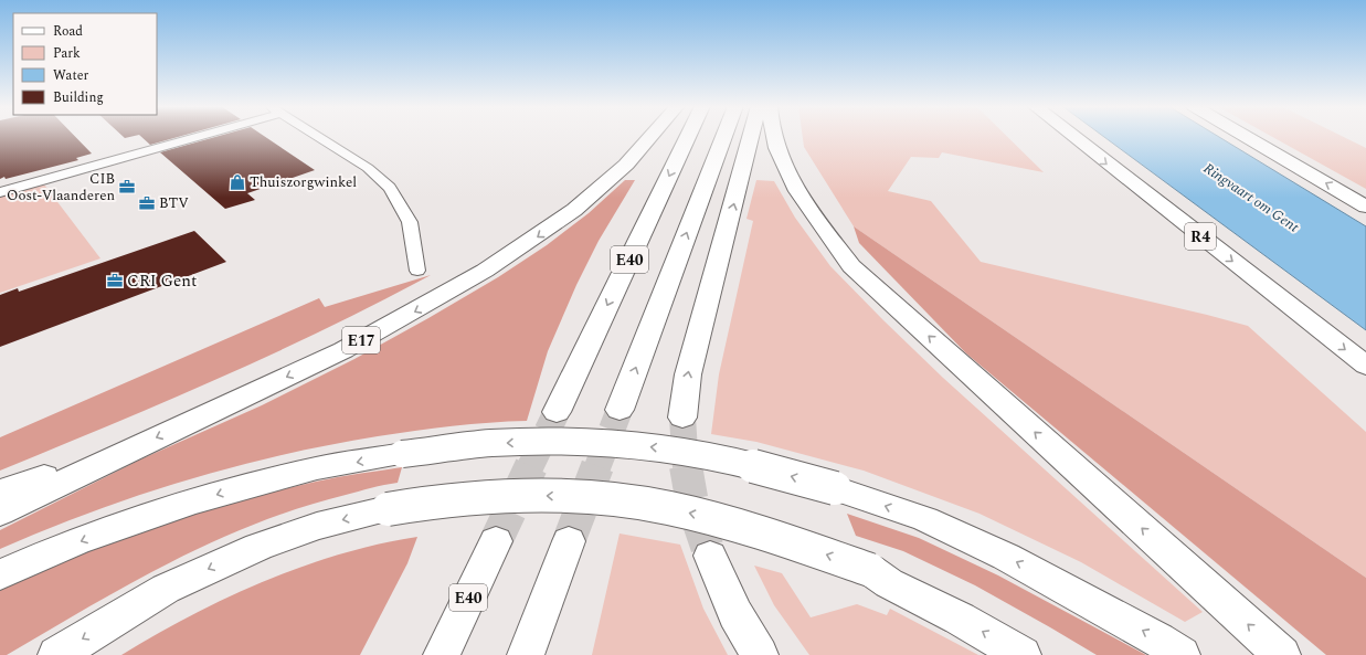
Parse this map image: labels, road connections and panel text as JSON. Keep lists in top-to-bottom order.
{
  "streets": {
    "highway": ["R4", "E40", "E17"]
  },
  "water": ["Ringvaart om Gent"],
  "places": {
    "shop": ["Thuiszorgwinkel"],
    "office": ["CIB Oost-Vlaanderen", "BTV", "CRI Gent"]
  },
  "legend": [
    "Road",
    "Park",
    "Water",
    "Building"
  ]
}
